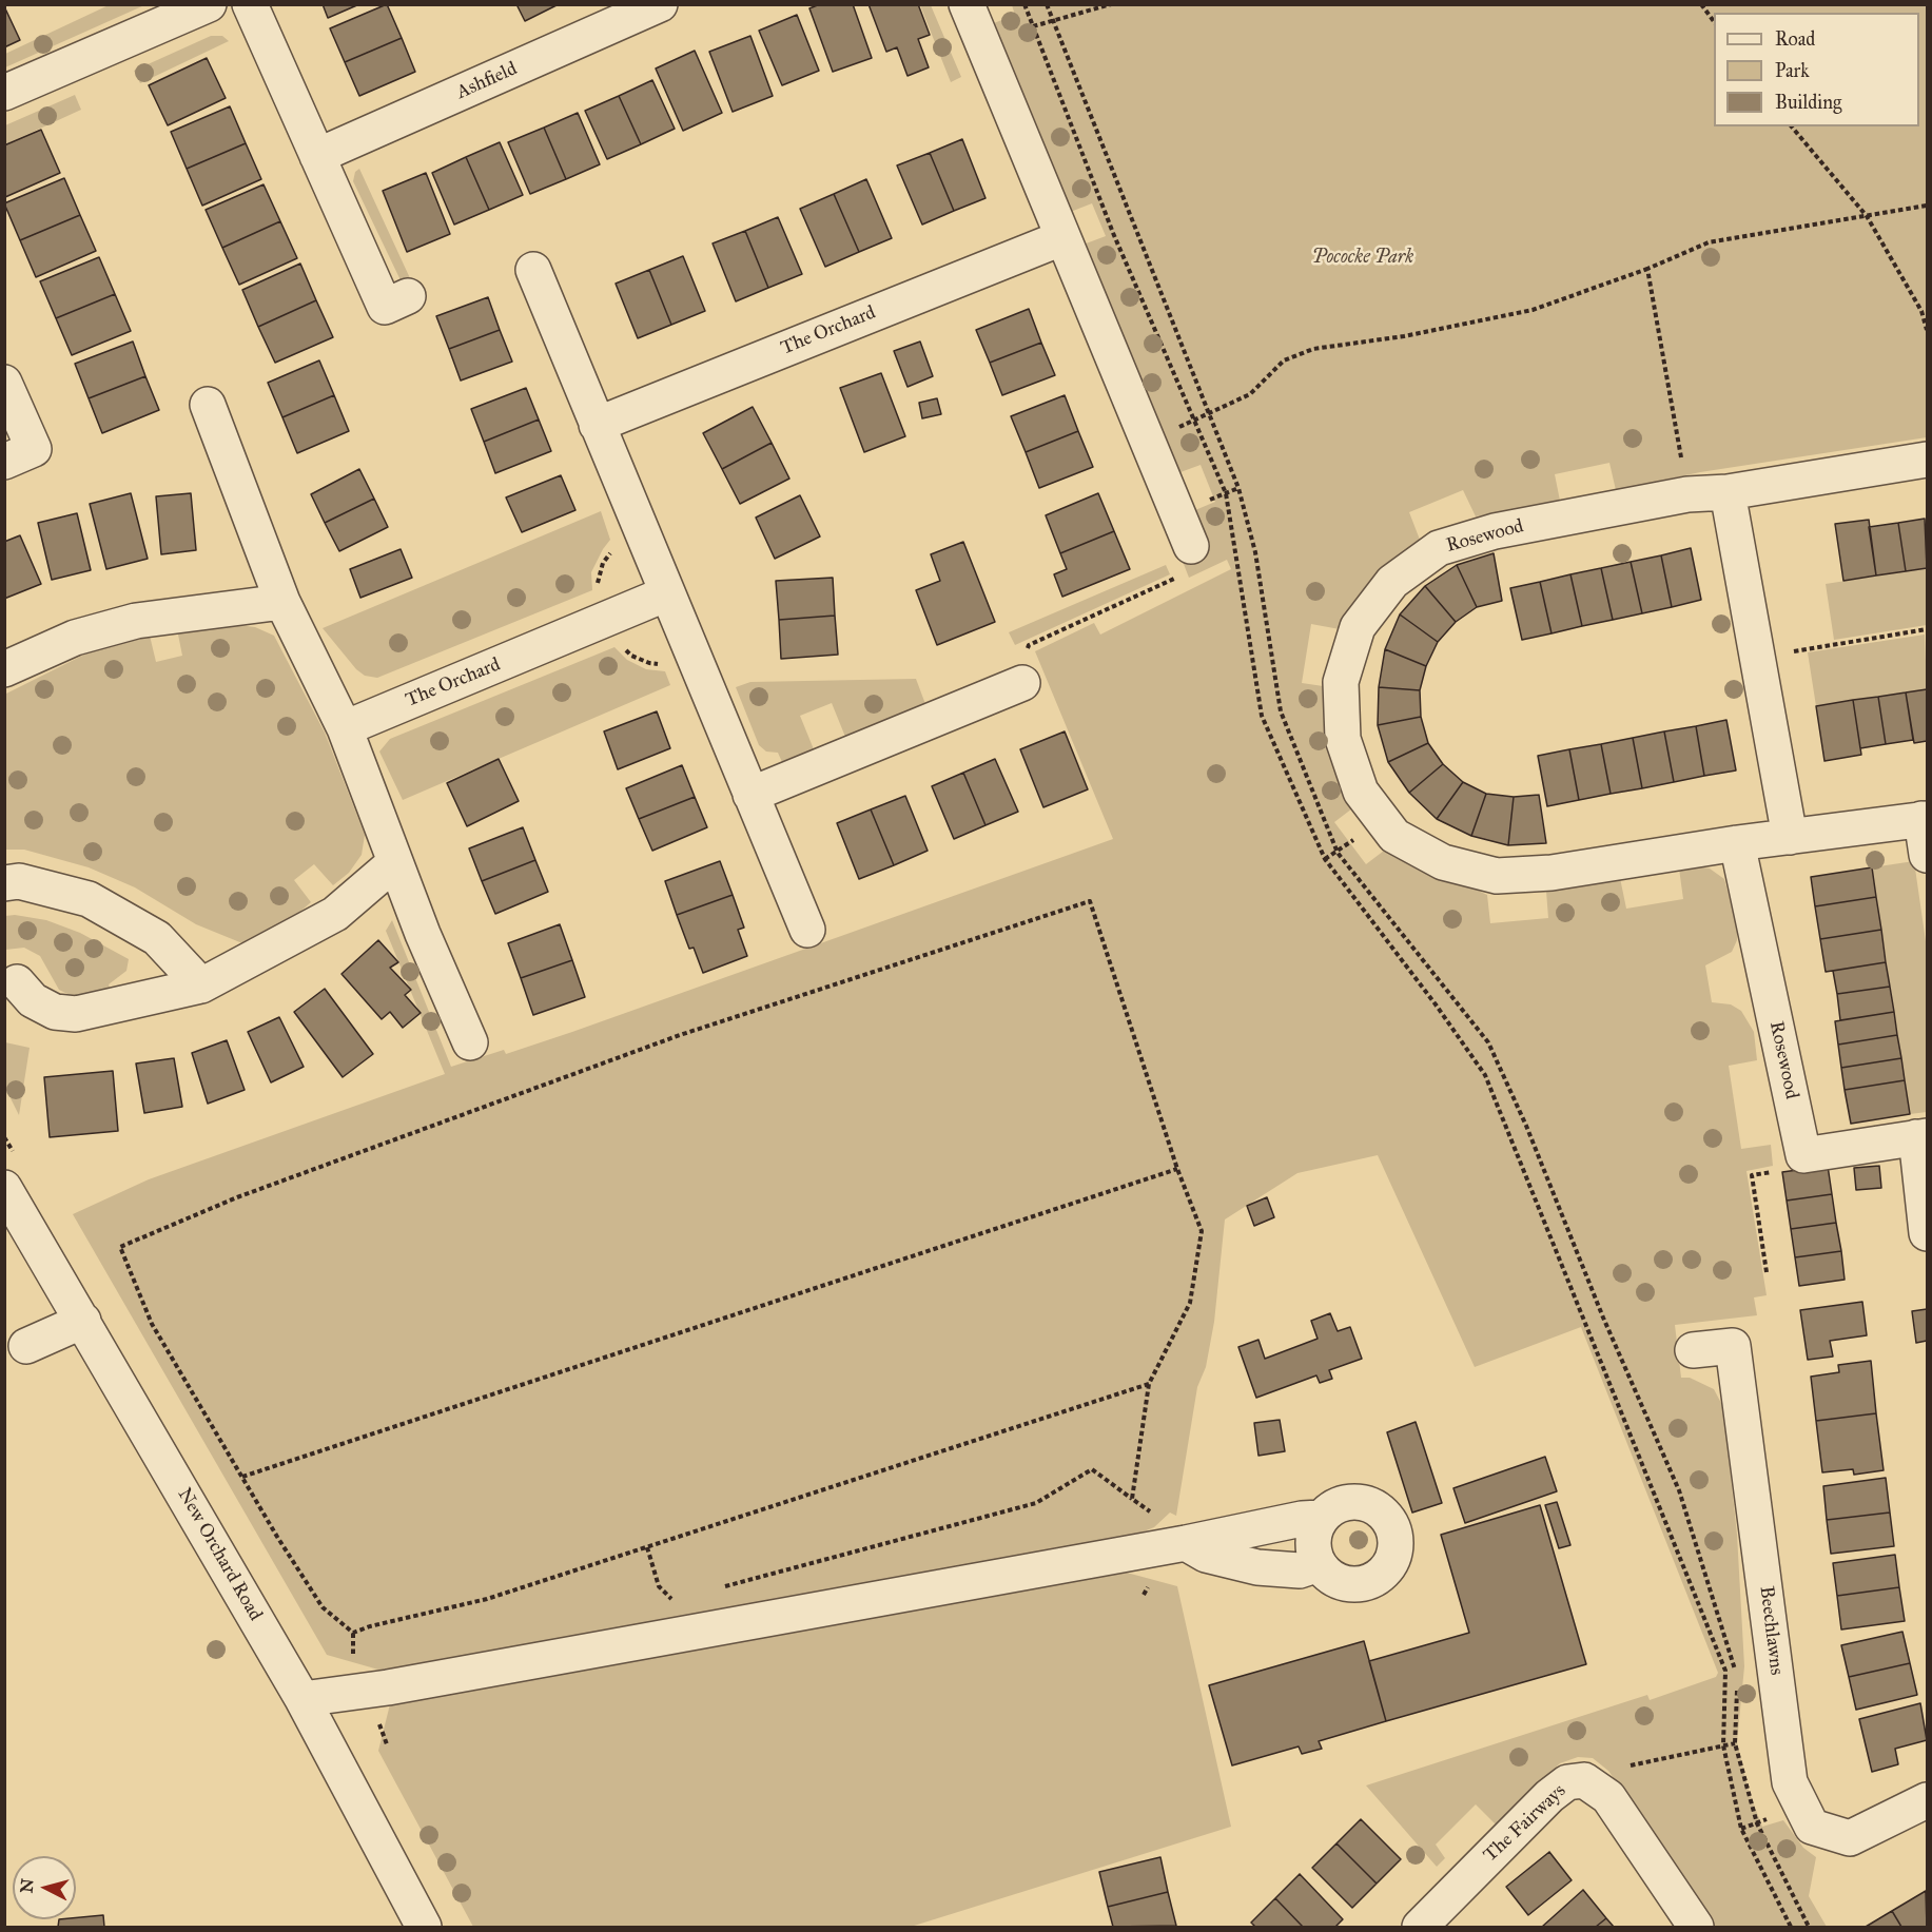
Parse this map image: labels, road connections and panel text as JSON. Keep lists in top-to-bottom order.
{
  "streets": {
    "street": [
      "Ashfield",
      "The Orchard",
      "Rosewood",
      "New Orchard Road",
      "Beechlawns",
      "The Fairways"
    ]
  },
  "parks": ["Pococke Park"],
  "legend": ["Road", "Park", "Building"],
  "north": "left"
}
